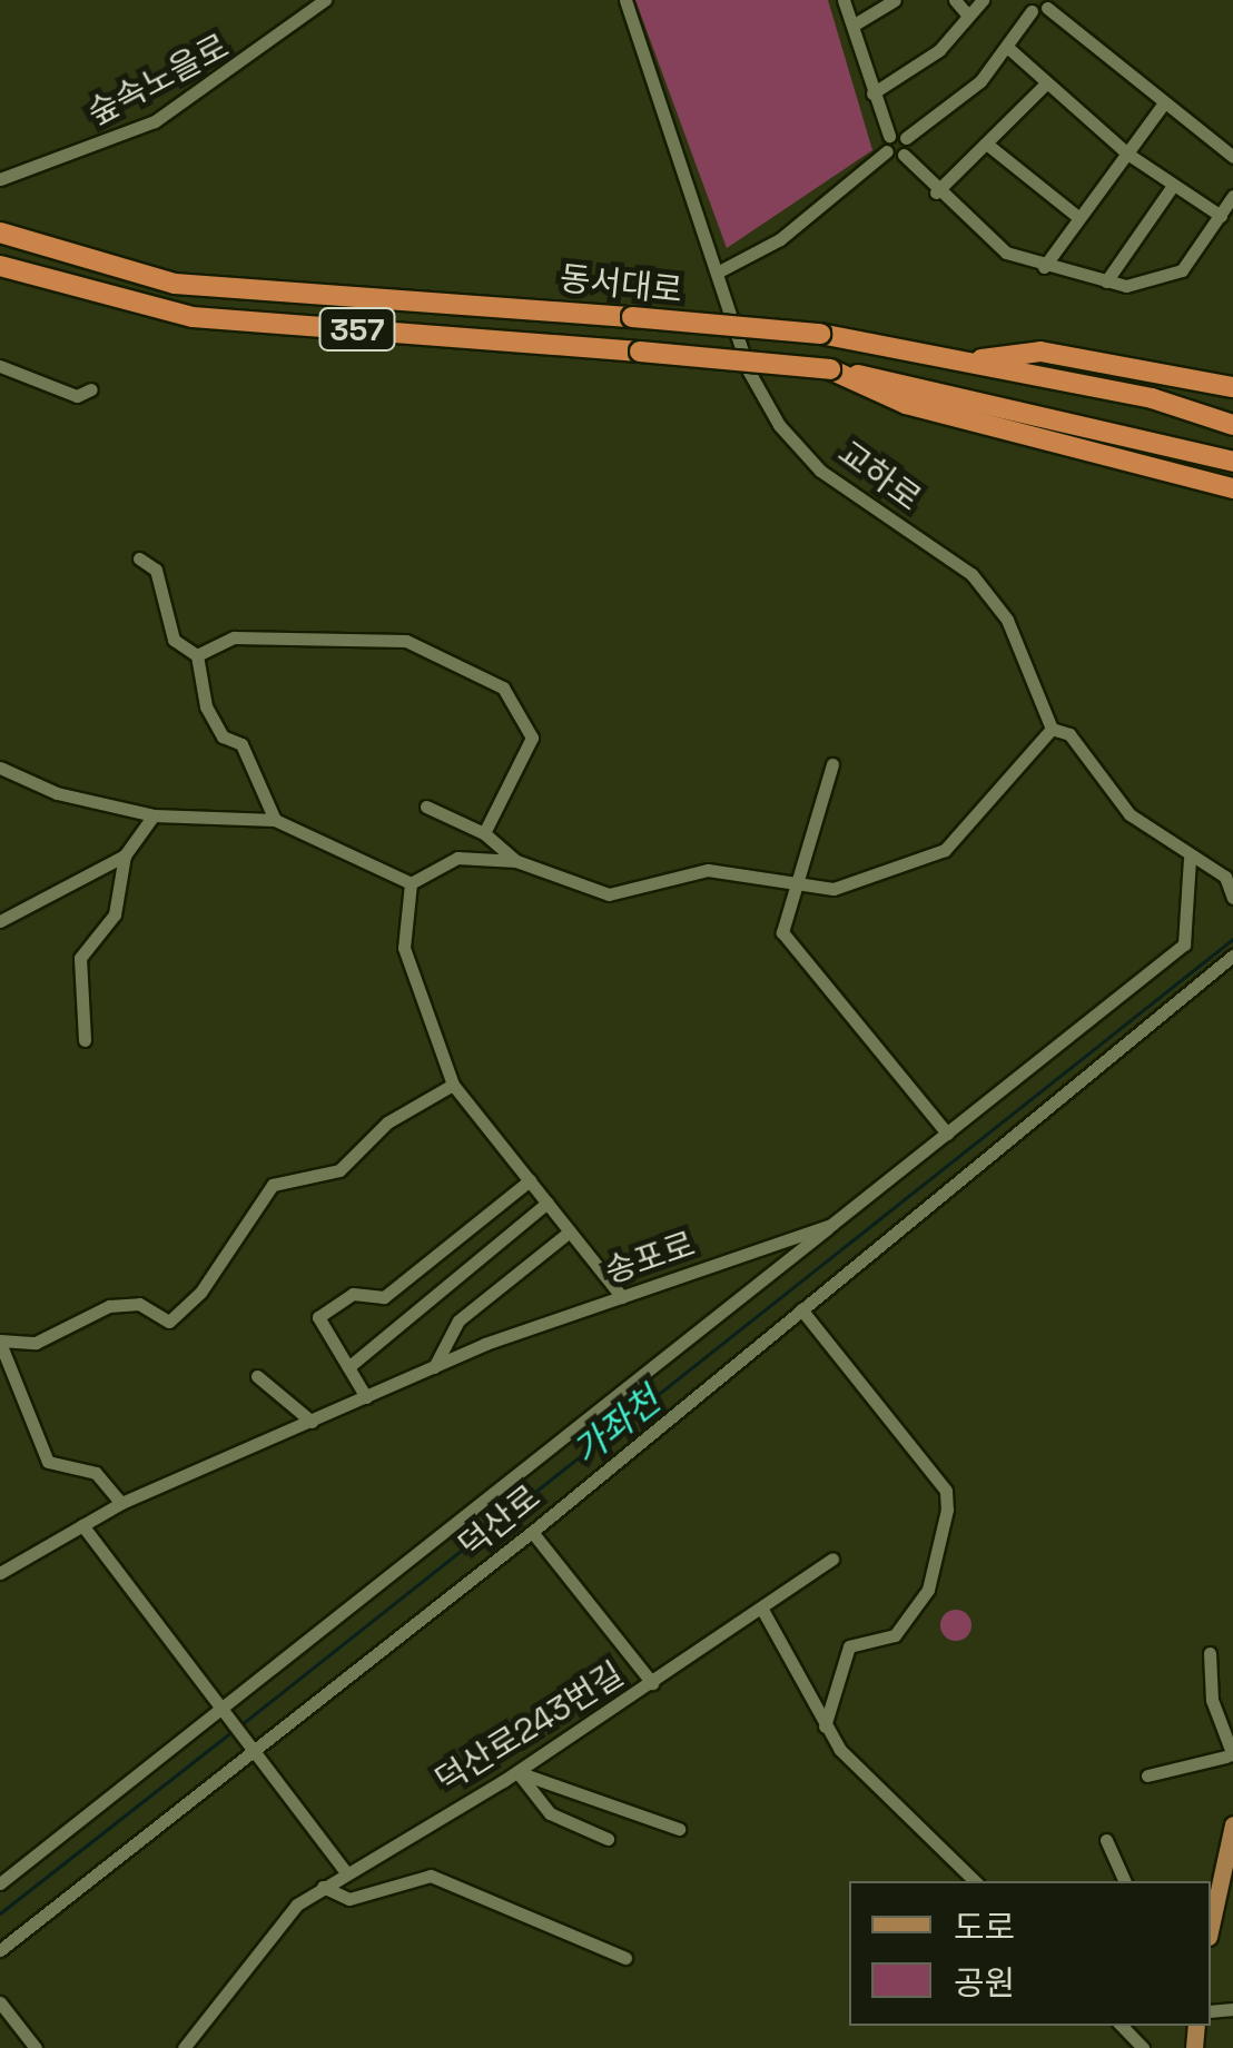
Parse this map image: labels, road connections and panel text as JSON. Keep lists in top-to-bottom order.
{
  "streets": {
    "highway": ["동서대로", "357"],
    "street": [
      "숲속노을로",
      "교하로",
      "송포로",
      "덕산로",
      "덕산로243번길"
    ]
  },
  "crossings": [
    ["교하로", "송포로"],
    ["송포로", "덕산로"]
  ],
  "water": ["가좌천"],
  "legend": ["도로", "공원"]
}
